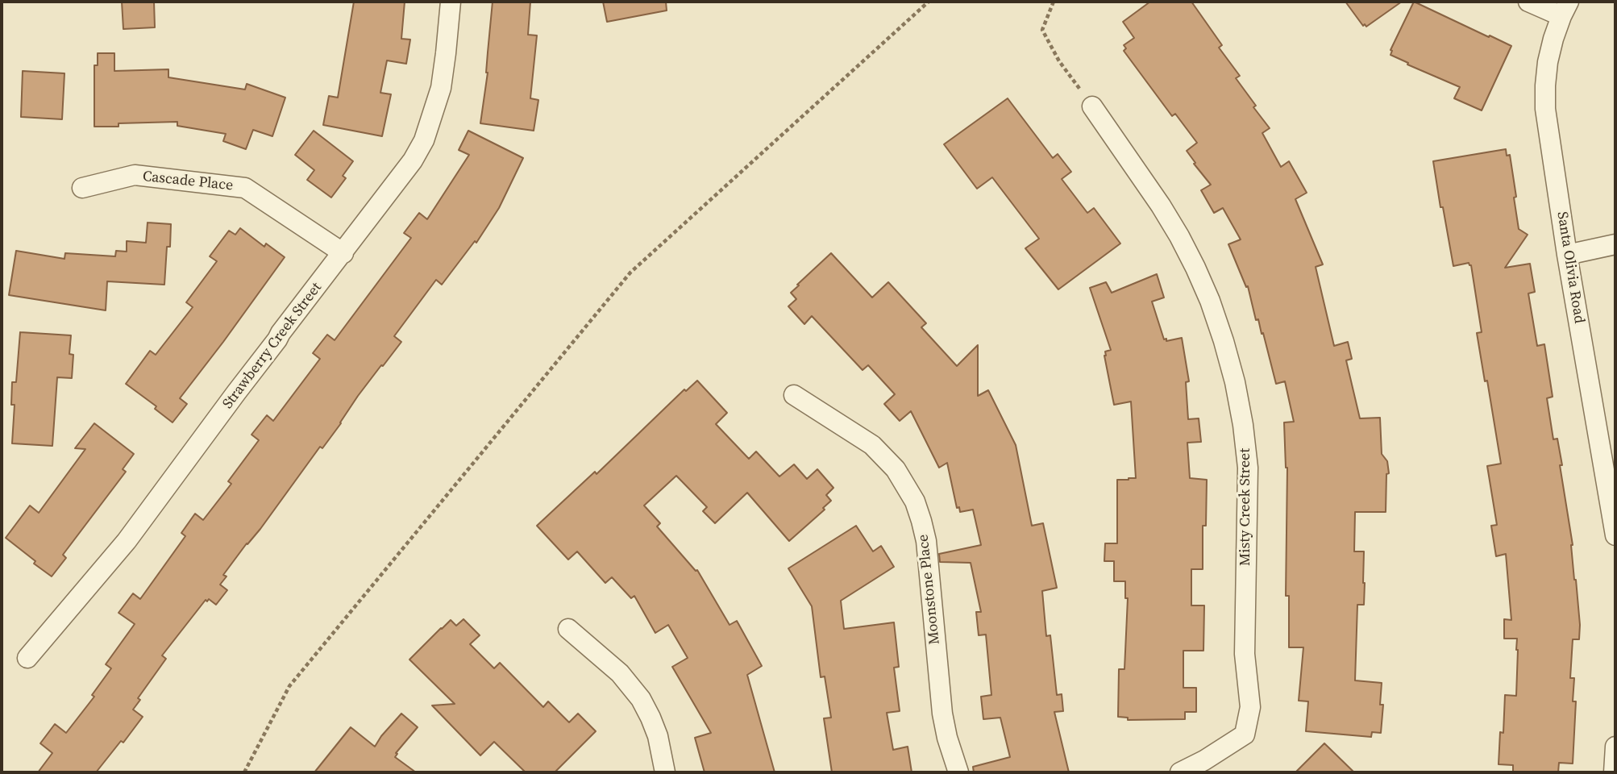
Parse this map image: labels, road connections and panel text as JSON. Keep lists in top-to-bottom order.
{
  "streets": {
    "street": [
      "Cascade Place",
      "Santa Olivia Road",
      "Strawberry Creek Street",
      "Misty Creek Street",
      "Moonstone Place"
    ]
  },
  "crossings": [
    ["Cascade Place", "Strawberry Creek Street"]
  ]
}
